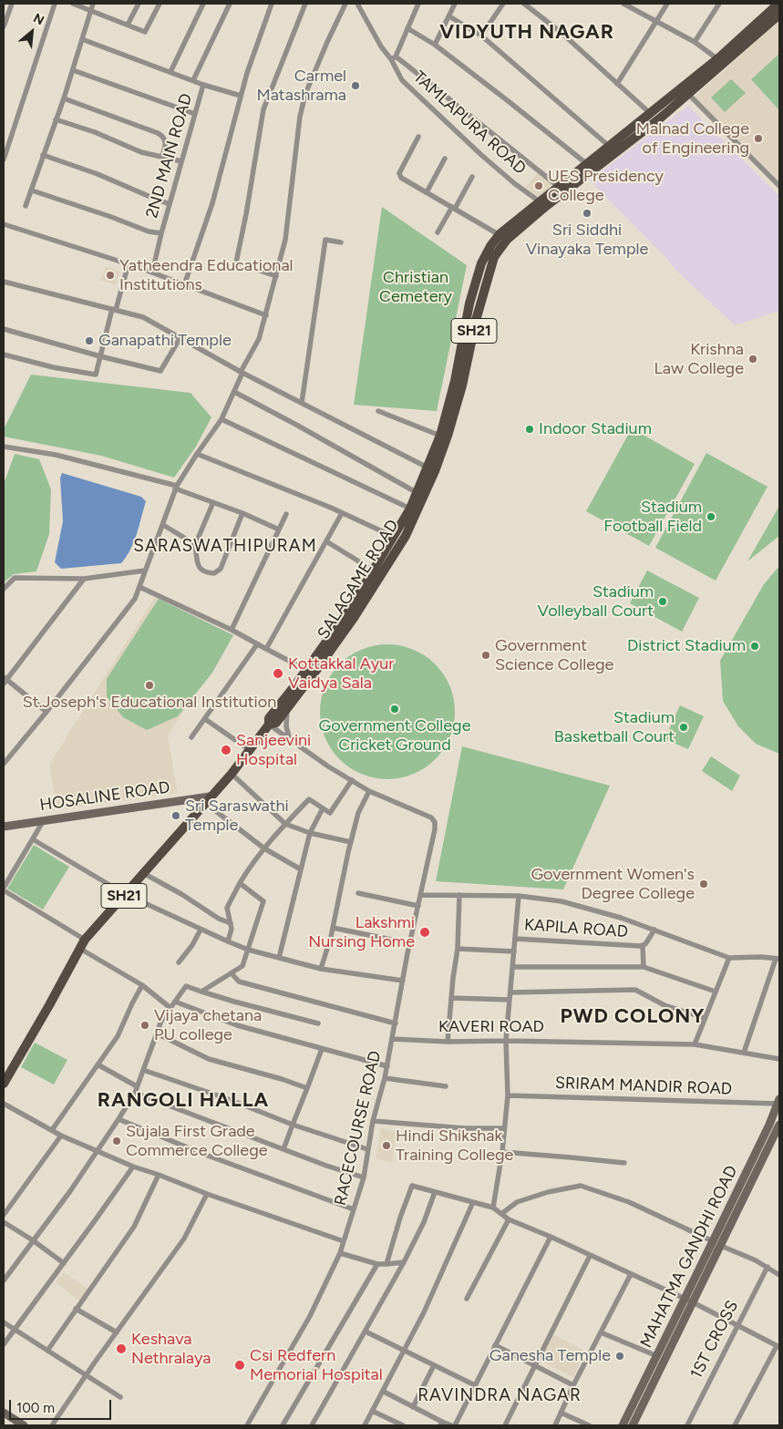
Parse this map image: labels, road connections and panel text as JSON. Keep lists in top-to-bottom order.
{
  "streets": {
    "main road": ["SH21", "SALAGAME ROAD"],
    "street": [
      "TAMLAPURA ROAD",
      "2ND MAIN ROAD",
      "HOSALINE ROAD",
      "KAPILA ROAD",
      "KAVERI ROAD",
      "SRIRAM MANDIR ROAD",
      "RACECOURSE ROAD",
      "MAHATMA GANDHI ROAD",
      "1ST CROSS"
    ]
  },
  "crossings": [
    ["SALAGAME ROAD", "HOSALINE ROAD"],
    ["KAVERI ROAD", "RACECOURSE ROAD"],
    ["SRIRAM MANDIR ROAD", "MAHATMA GANDHI ROAD"]
  ],
  "districts": [
    "VIDYUTH NAGAR",
    "SARASWATHIPURAM",
    "PWD COLONY",
    "RANGOLI HALLA",
    "RAVINDRA NAGAR"
  ],
  "parks": ["Christian Cemetery"],
  "places": [
    "Carmel Matashrama",
    "Malnad College of Engineering",
    "UES Presidency College",
    "Sri Siddhi Vinayaka Temple",
    "Yatheendra Educational Institutions",
    "Ganapathi Temple",
    "Krishna Law College",
    "Indoor Stadium",
    "Stadium Football Field",
    "Stadium Volleyball Court",
    "District Stadium",
    "Government Science College",
    "Kottakkal Ayur Vaidya Sala",
    "St.Joseph's Educational Institution",
    "Government College Cricket Ground",
    "Stadium Basketball Court",
    "Sanjeevini Hospital",
    "Sri Saraswathi Temple",
    "Government Women's Degree College",
    "Lakshmi Nursing Home",
    "Vijaya chetana PU college",
    "Sujala First Grade Commerce College",
    "Hindi Shikshak Training College",
    "Keshava Nethralaya",
    "Ganesha Temple",
    "Csi Redfern Memorial Hospital"
  ],
  "scale_bar": "100 m",
  "north": "top right"
}
